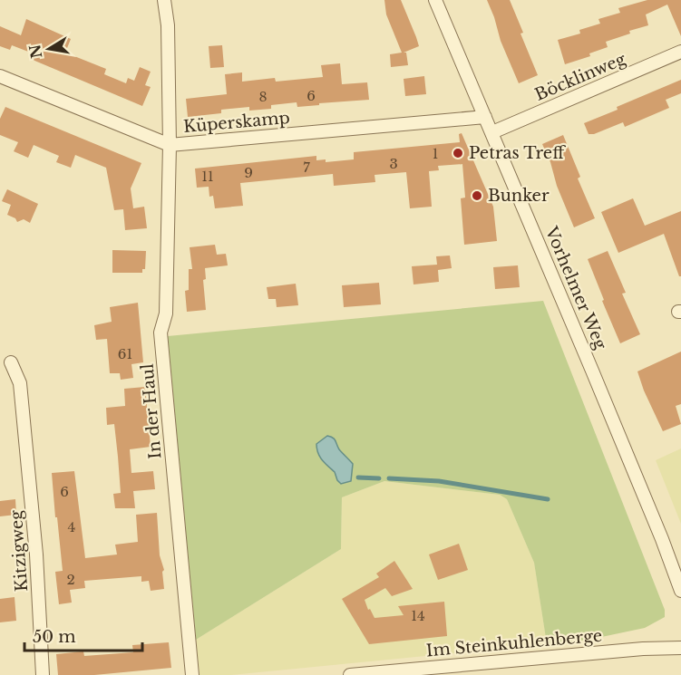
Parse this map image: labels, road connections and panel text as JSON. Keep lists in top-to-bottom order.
{
  "streets": {
    "street": [
      "Böcklinweg",
      "Küperskamp",
      "Vorhelmer Weg",
      "In der Haul",
      "Kitzigweg",
      "Im Steinkuhlenberge"
    ]
  },
  "crossings": [
    ["Böcklinweg", "Vorhelmer Weg"],
    ["Küperskamp", "Vorhelmer Weg"],
    ["Küperskamp", "In der Haul"]
  ],
  "places": ["Petras Treff", "Bunker"],
  "house_numbers": [
    "6",
    "8",
    "1",
    "3",
    "7",
    "9",
    "11",
    "61",
    "6",
    "4",
    "2",
    "14"
  ],
  "scale_bar": "50 m",
  "north": "left"
}
